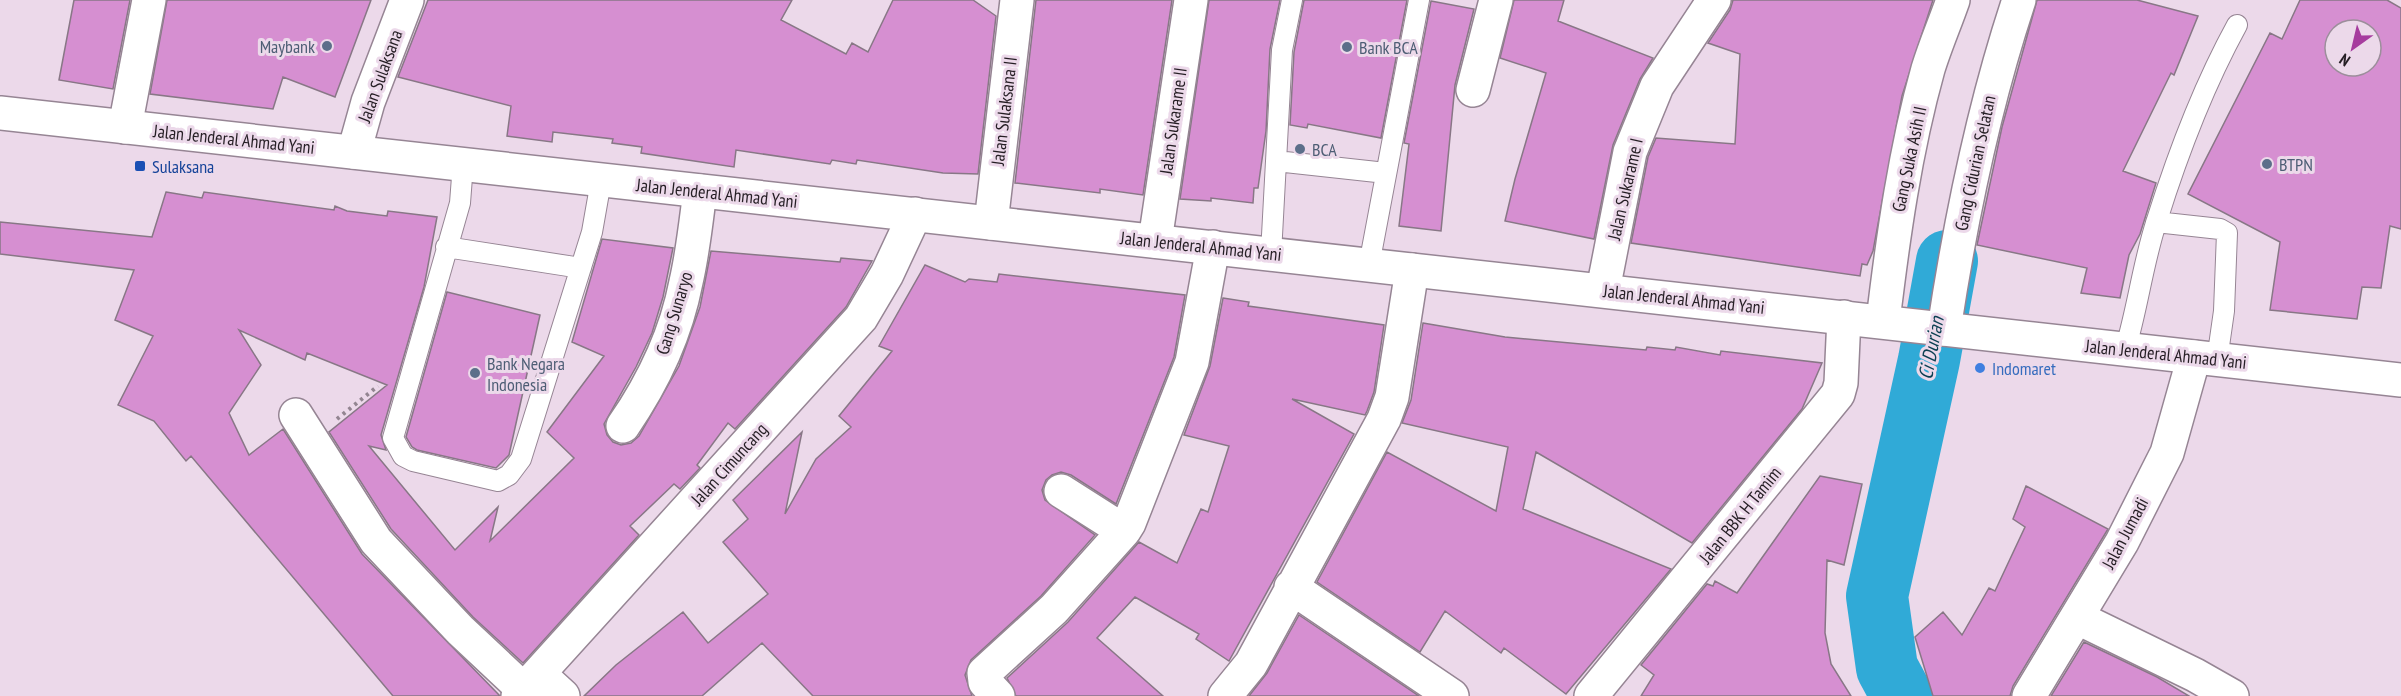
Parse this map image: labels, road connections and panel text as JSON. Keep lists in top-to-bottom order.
{
  "streets": {
    "street": [
      "Jalan Sulaksana",
      "Jalan Sulaksana II",
      "Jalan Sukarame II",
      "Jalan Jenderal Ahmad Yani",
      "Gang Suka Asih II",
      "Gang Cidurian Selatan",
      "Jalan Sukarame I",
      "Gang Sunaryo",
      "Jalan Cimuncang",
      "Jalan BBK H Tamim",
      "Jalan Jumadi"
    ]
  },
  "crossings": [
    ["Jalan Sulaksana", "Jalan Jenderal Ahmad Yani"],
    ["Jalan Sulaksana II", "Jalan Jenderal Ahmad Yani"],
    ["Jalan Sukarame II", "Jalan Jenderal Ahmad Yani"],
    ["Jalan Jenderal Ahmad Yani", "Gang Suka Asih II"],
    ["Jalan Jenderal Ahmad Yani", "Gang Cidurian Selatan"],
    ["Jalan Jenderal Ahmad Yani", "Jalan Sukarame I"],
    ["Jalan Jenderal Ahmad Yani", "Gang Sunaryo"],
    ["Jalan Jenderal Ahmad Yani", "Jalan Cimuncang"],
    ["Jalan Jenderal Ahmad Yani", "Jalan BBK H Tamim"],
    ["Jalan Jenderal Ahmad Yani", "Jalan Jumadi"],
    ["Gang Suka Asih II", "Gang Cidurian Selatan"]
  ],
  "water": ["Ci Durian"],
  "places": {
    "other": [
      "Maybank",
      "Bank BCA",
      "BCA",
      "BTPN",
      "Indomaret",
      "Bank Negara Indonesia"
    ],
    "transit": ["Sulaksana"]
  },
  "north": "bottom left"
}
